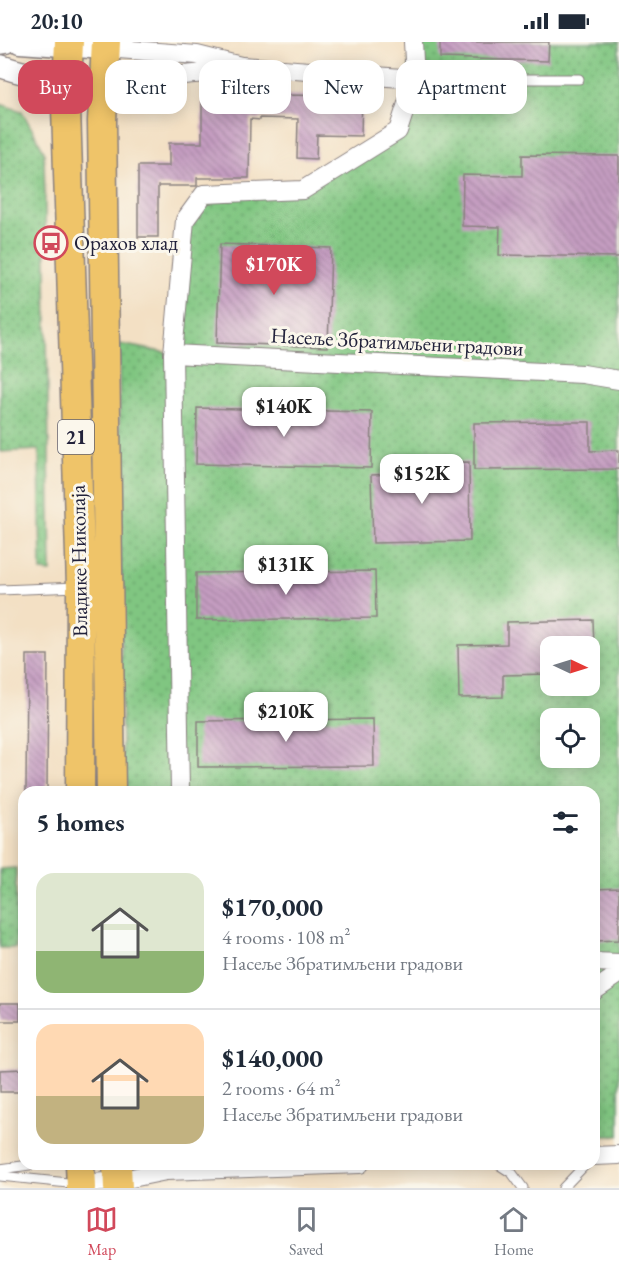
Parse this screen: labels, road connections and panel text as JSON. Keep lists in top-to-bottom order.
{
  "streets": {
    "main road": ["21", "Владике Николаја"],
    "street": ["Насеље Збратимљени градови"]
  },
  "places": {
    "bus stop": ["Орахов хлад"]
  },
  "north": "right",
  "page": {
    "status": "20:10",
    "chip": [
      "Buy",
      "Rent",
      "Filters",
      "New",
      "Apartment"
    ],
    "price": [
      "$170K",
      "$140K",
      "$152K",
      "$131K",
      "$210K"
    ],
    "heading": "5 homes",
    "list": [
      {
        "name": "$170,000",
        "note": "4 rooms · 108 m² · Насеље Збратимљени градови"
      },
      {
        "name": "$140,000",
        "note": "2 rooms · 64 m² · Насеље Збратимљени градови"
      }
    ],
    "tabs": ["Map", "Saved", "Home"]
  }
}
